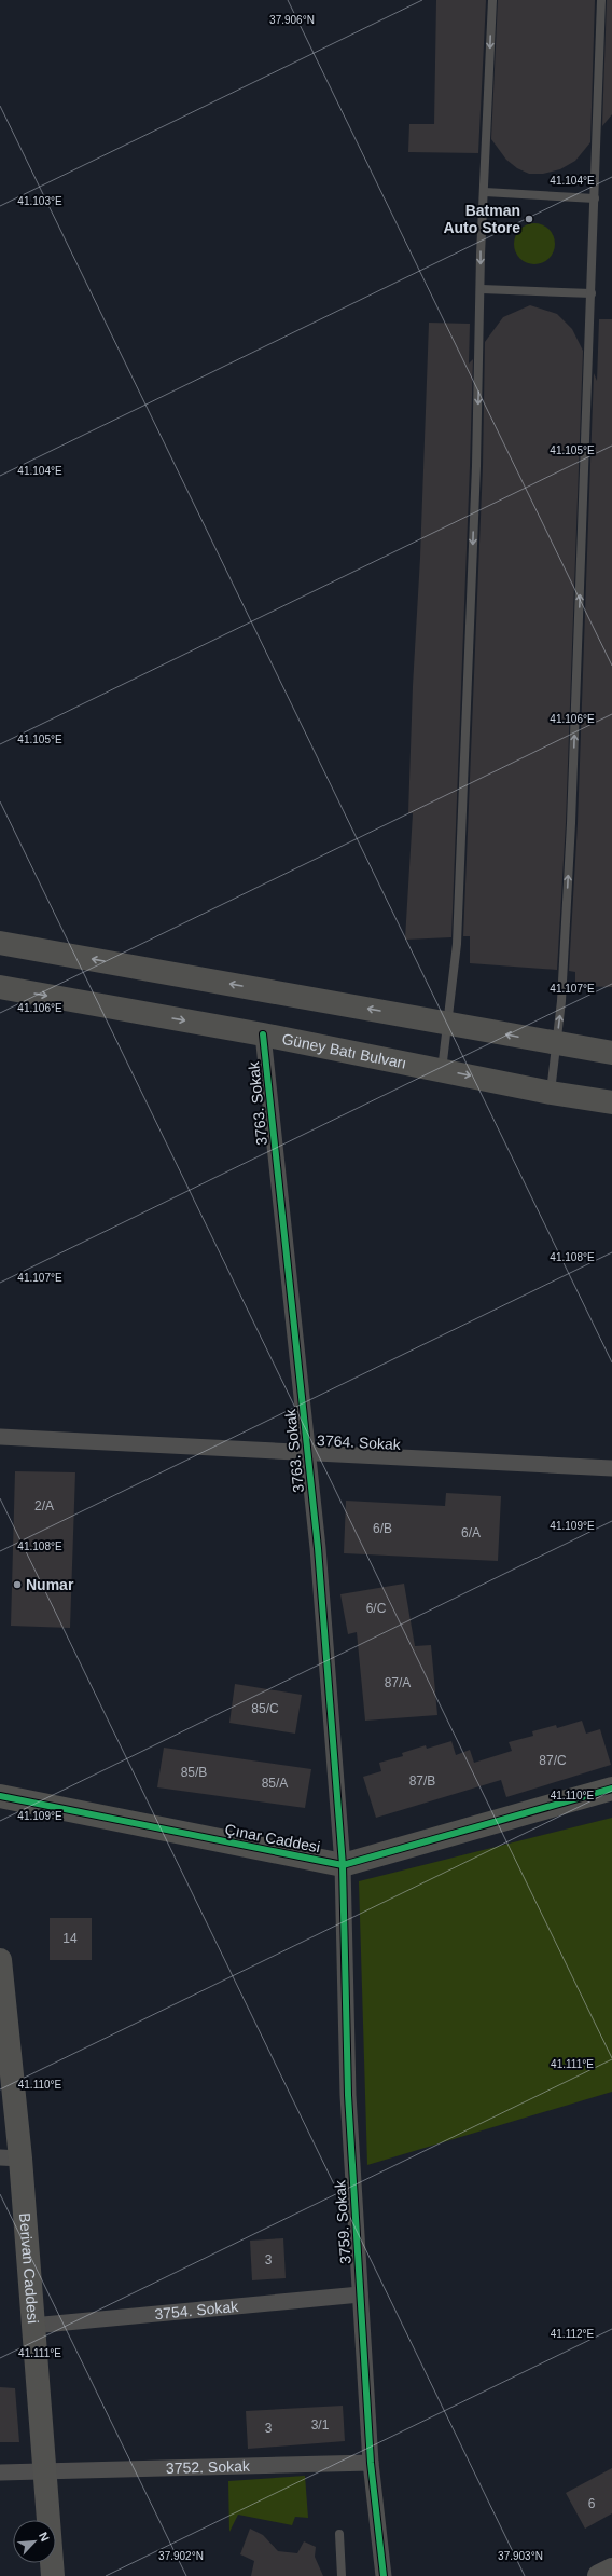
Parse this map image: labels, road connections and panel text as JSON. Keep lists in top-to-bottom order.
{
  "streets": {
    "street": [
      "Güney Batı Bulvarı",
      "3763. Sokak",
      "3764. Sokak",
      "Çınar Caddesi",
      "3759. Sokak",
      "Berivan Caddesi",
      "3754. Sokak",
      "3752. Sokak"
    ]
  },
  "crossings": [
    ["Güney Batı Bulvarı", "3763. Sokak"],
    ["3763. Sokak", "3764. Sokak"],
    ["3763. Sokak", "Çınar Caddesi"],
    ["3763. Sokak", "3759. Sokak"],
    ["Çınar Caddesi", "3759. Sokak"],
    ["3759. Sokak", "3754. Sokak"],
    ["3759. Sokak", "3752. Sokak"],
    ["Berivan Caddesi", "3754. Sokak"],
    ["Berivan Caddesi", "3752. Sokak"]
  ],
  "places": ["Batman Auto Store", "Numar"],
  "house_numbers": [
    "2/A",
    "6/B",
    "6/A",
    "6/C",
    "87/A",
    "85/C",
    "87/C",
    "85/B",
    "87/B",
    "85/A",
    "14",
    "3",
    "3/1",
    "3",
    "6"
  ],
  "north": "top right",
  "coordinates": [
    "37.906°N",
    "41.104°E",
    "41.103°E",
    "41.105°E",
    "41.106°E",
    "41.107°E",
    "41.108°E",
    "41.109°E",
    "41.110°E",
    "41.111°E",
    "41.112°E",
    "37.902°N",
    "37.903°N"
  ]
}
